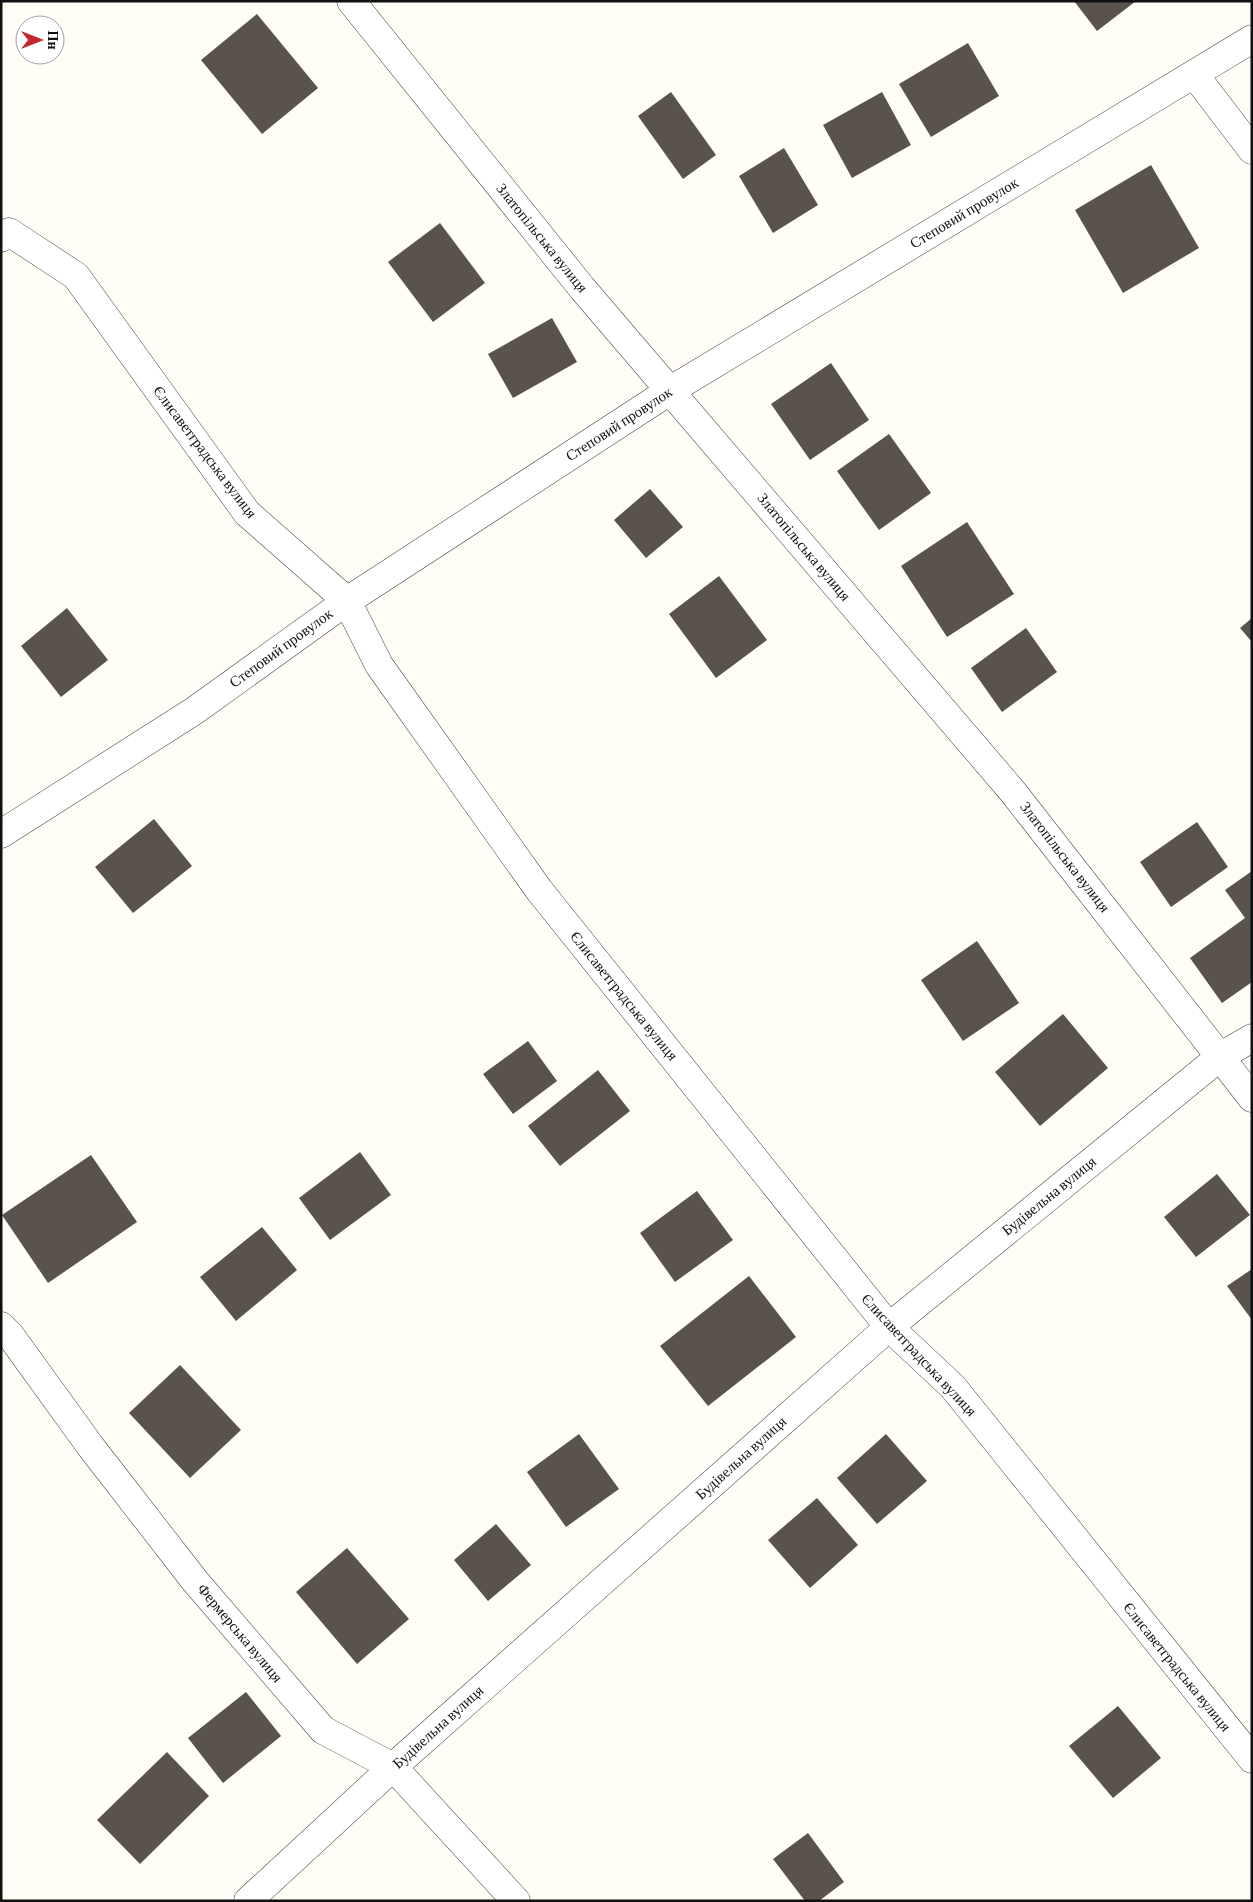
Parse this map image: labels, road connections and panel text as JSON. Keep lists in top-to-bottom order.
{
  "streets": {
    "street": [
      "Степовий провулок",
      "Златопільська вулиця",
      "Єлисаветградська вулиця",
      "Будівельна вулиця",
      "Фермерська вулиця"
    ]
  },
  "crossings": [
    ["Степовий провулок", "Златопільська вулиця"],
    ["Степовий провулок", "Єлисаветградська вулиця"],
    ["Златопільська вулиця", "Будівельна вулиця"],
    ["Єлисаветградська вулиця", "Будівельна вулиця"],
    ["Будівельна вулиця", "Фермерська вулиця"]
  ],
  "north": "right"
}
